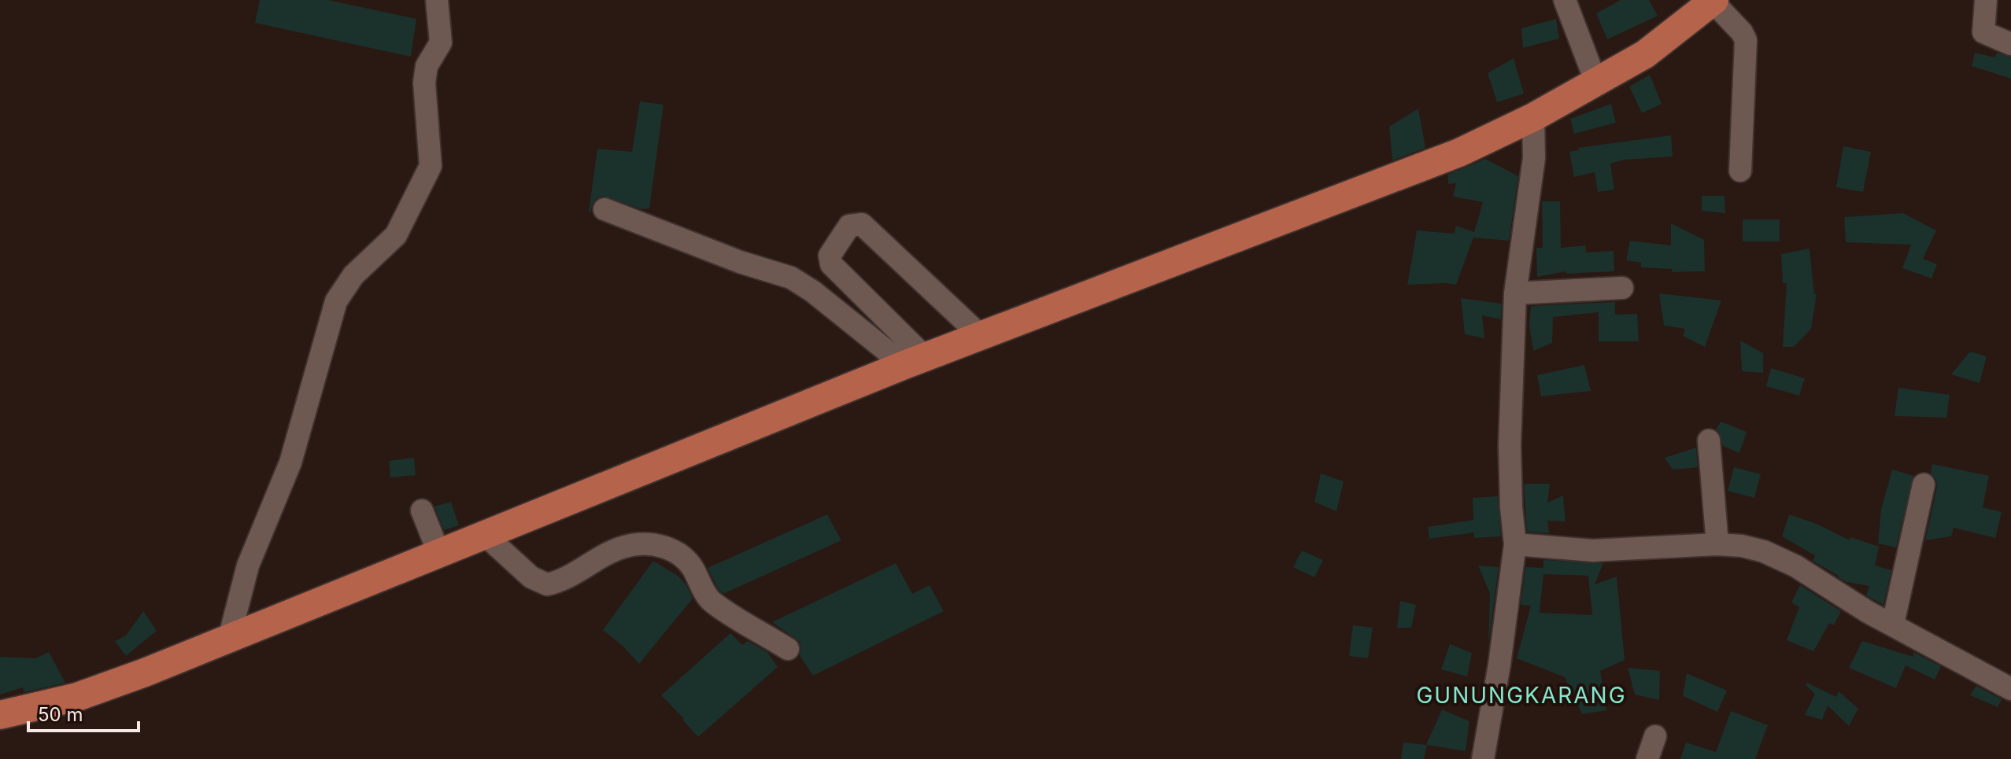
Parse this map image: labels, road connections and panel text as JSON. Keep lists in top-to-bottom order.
{
  "districts": ["GUNUNGKARANG"],
  "scale_bar": "50 m"
}
